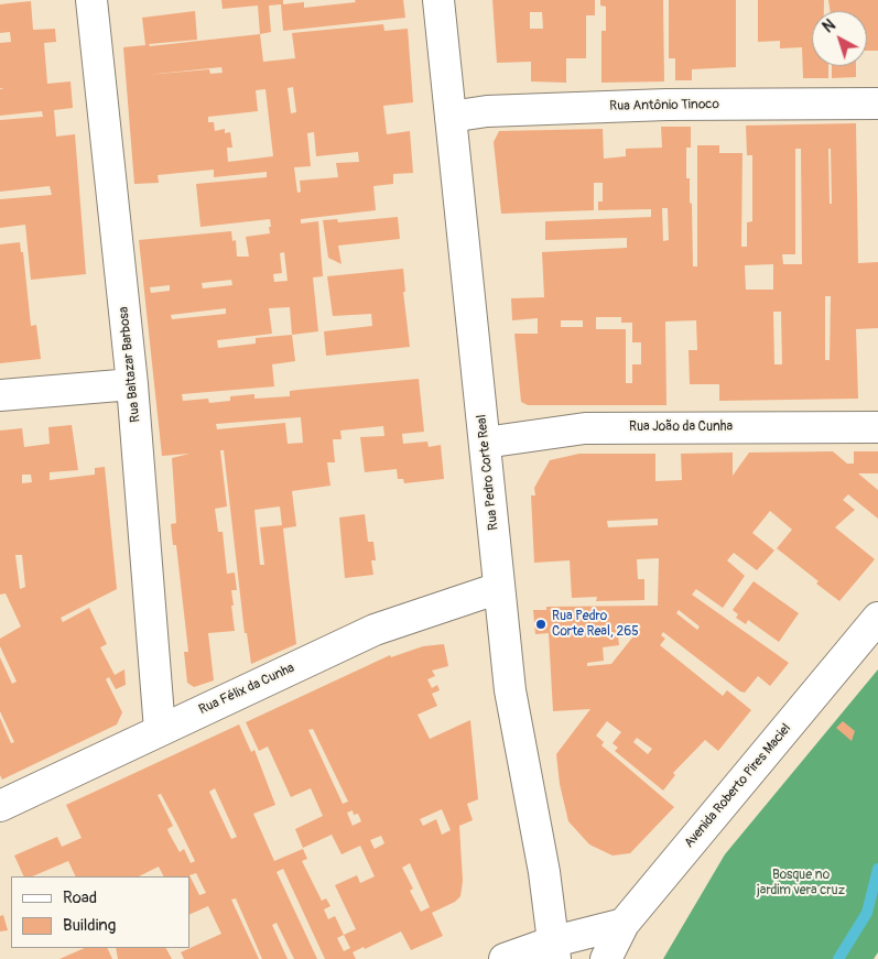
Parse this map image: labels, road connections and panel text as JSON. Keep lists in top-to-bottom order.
{
  "streets": {
    "street": [
      "Rua Antônio Tinoco",
      "Rua Baltazar Barbosa",
      "Rua João da Cunha",
      "Rua Pedro Corte Real",
      "Rua Félix da Cunha",
      "Avenida Roberto Pires Maciel"
    ]
  },
  "crossings": [
    ["Rua Antônio Tinoco", "Rua Pedro Corte Real"],
    ["Rua Baltazar Barbosa", "Rua Félix da Cunha"],
    ["Rua João da Cunha", "Rua Pedro Corte Real"],
    ["Rua Pedro Corte Real", "Rua Félix da Cunha"]
  ],
  "parks": ["Bosque no jardim vera cruz"],
  "places": ["Rua Pedro Corte Real, 265"],
  "legend": ["Road", "Building"],
  "north": "top left"
}
